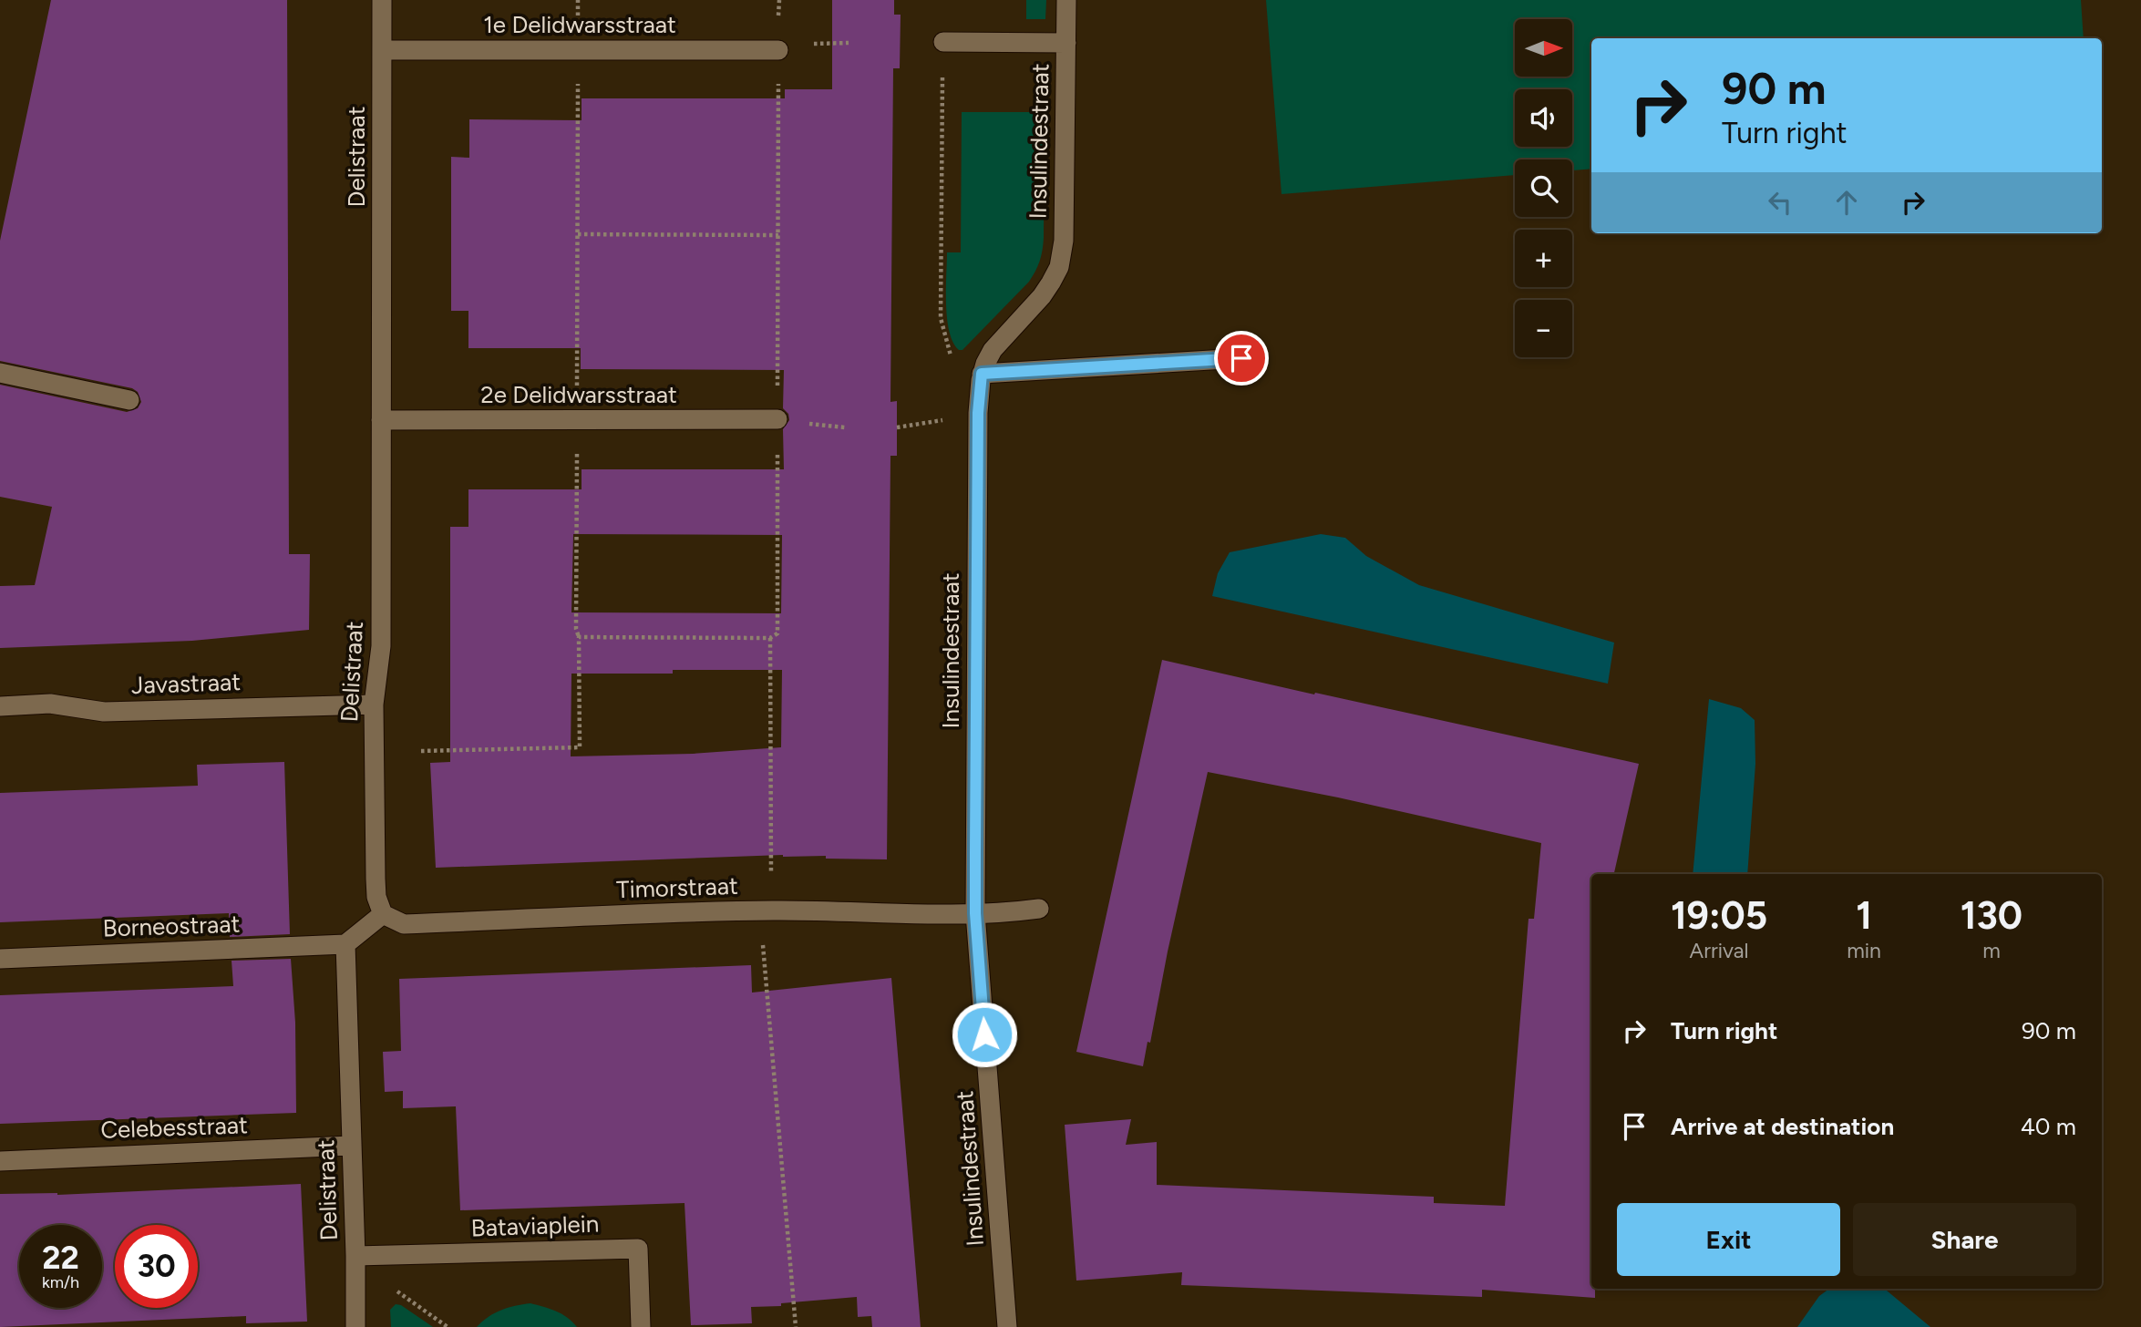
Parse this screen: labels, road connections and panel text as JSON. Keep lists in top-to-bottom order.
{
  "streets": {
    "street": [
      "1e Delidwarsstraat",
      "Insulindestraat",
      "Delistraat",
      "2e Delidwarsstraat",
      "Javastraat",
      "Timorstraat",
      "Borneostraat",
      "Celebesstraat",
      "Bataviaplein"
    ]
  },
  "crossings": [
    ["1e Delidwarsstraat", "Delistraat"],
    ["Insulindestraat", "Timorstraat"],
    ["Delistraat", "2e Delidwarsstraat"],
    ["Delistraat", "Javastraat"],
    ["Delistraat", "Timorstraat"],
    ["Delistraat", "Borneostraat"],
    ["Delistraat", "Celebesstraat"],
    ["Delistraat", "Bataviaplein"]
  ],
  "north": "right",
  "page": {
    "map_buttons": ["+", "−"],
    "turn": ["90 m", "Turn right"],
    "eta": [
      "19:05",
      "Arrival",
      "1",
      "min",
      "130",
      "m"
    ],
    "list": [
      {
        "name": "Turn right",
        "value": "90 m"
      },
      {
        "name": "Arrive at destination",
        "value": "40 m"
      }
    ],
    "buttons": ["Exit", "Share"],
    "speed": "22 km/h",
    "limit": "30"
  }
}
